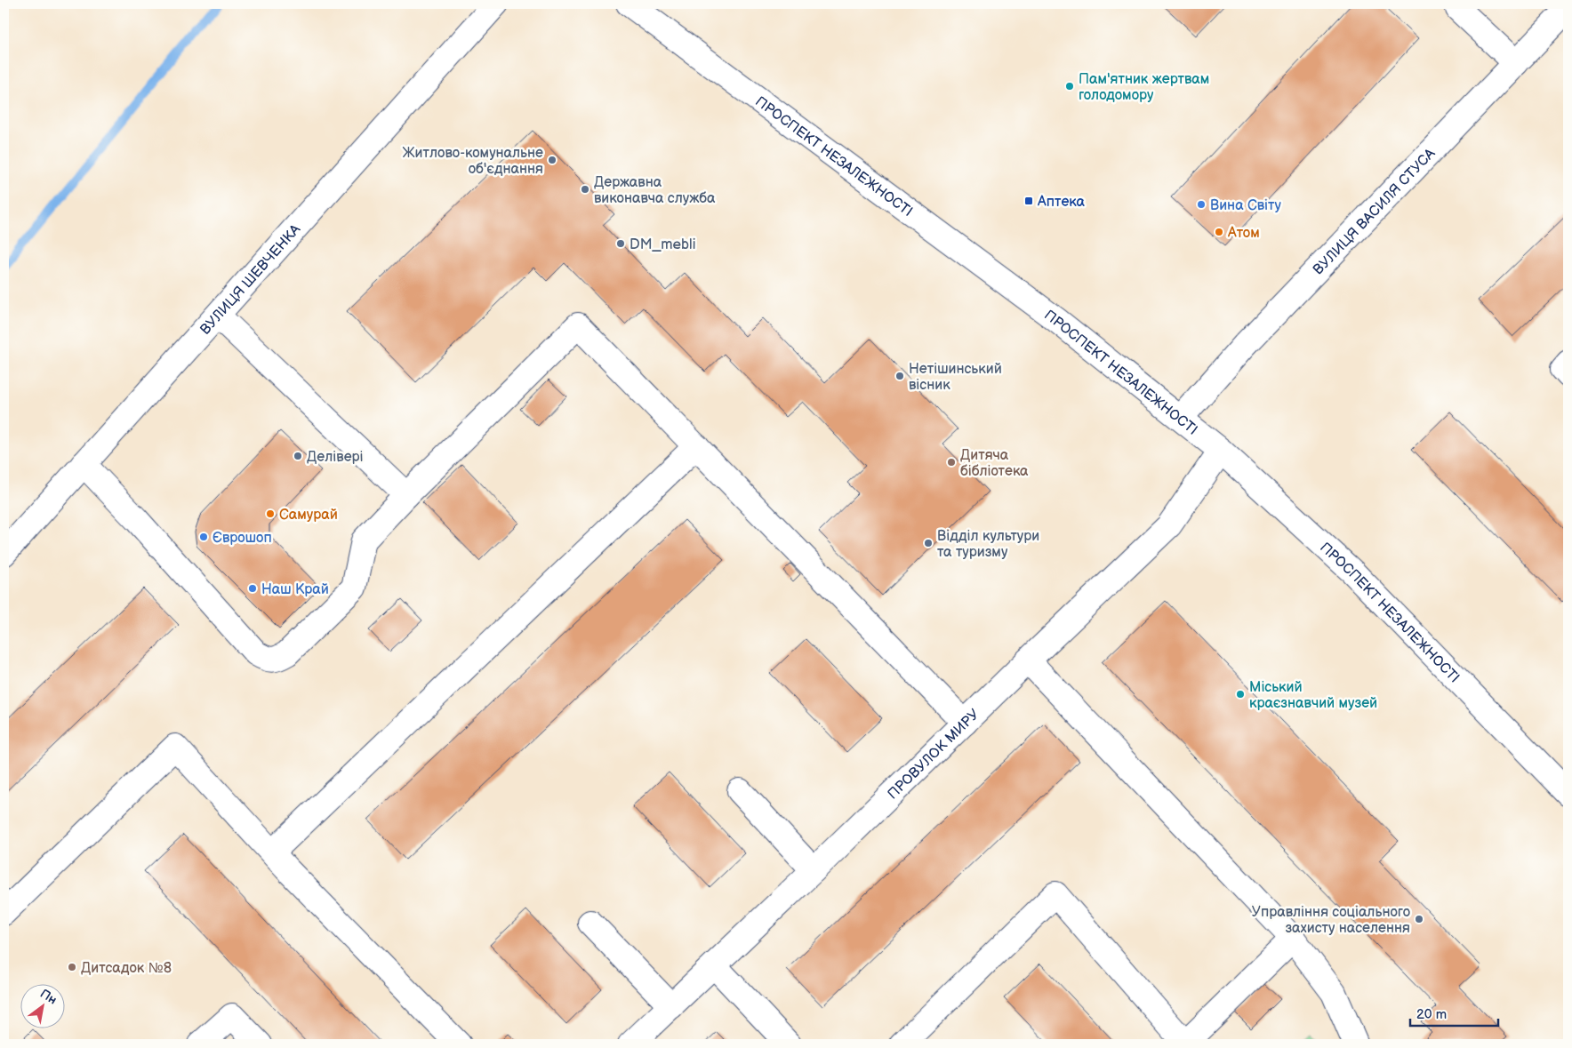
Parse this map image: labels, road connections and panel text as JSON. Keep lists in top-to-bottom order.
{
  "streets": {
    "street": [
      "ПРОСПЕКТ НЕЗАЛЕЖНОСТІ",
      "ВУЛИЦЯ ВАСИЛЯ СТУСА",
      "ВУЛИЦЯ ШЕВЧЕНКА",
      "ПРОВУЛОК МИРУ"
    ]
  },
  "crossings": [
    ["ПРОСПЕКТ НЕЗАЛЕЖНОСТІ", "ВУЛИЦЯ ВАСИЛЯ СТУСА"],
    ["ПРОСПЕКТ НЕЗАЛЕЖНОСТІ", "ПРОВУЛОК МИРУ"]
  ],
  "places": {
    "other": [
      "Пам'ятник жертвам голодомору",
      "Житлово-комунальне об'єднання",
      "Державна виконавча служба",
      "Вина Світу",
      "Атом",
      "DM_mebli",
      "Нетішинський вісник",
      "Делівері",
      "Дитяча бібліотека",
      "Самурай",
      "Єврошоп",
      "Відділ культури та туризму",
      "Наш Край",
      "Міський краєзнавчий музей",
      "Управління соціального захисту населення",
      "Дитсадок №8"
    ],
    "transit": ["Аптека"]
  },
  "scale_bar": "20 m",
  "north": "top right"
}
